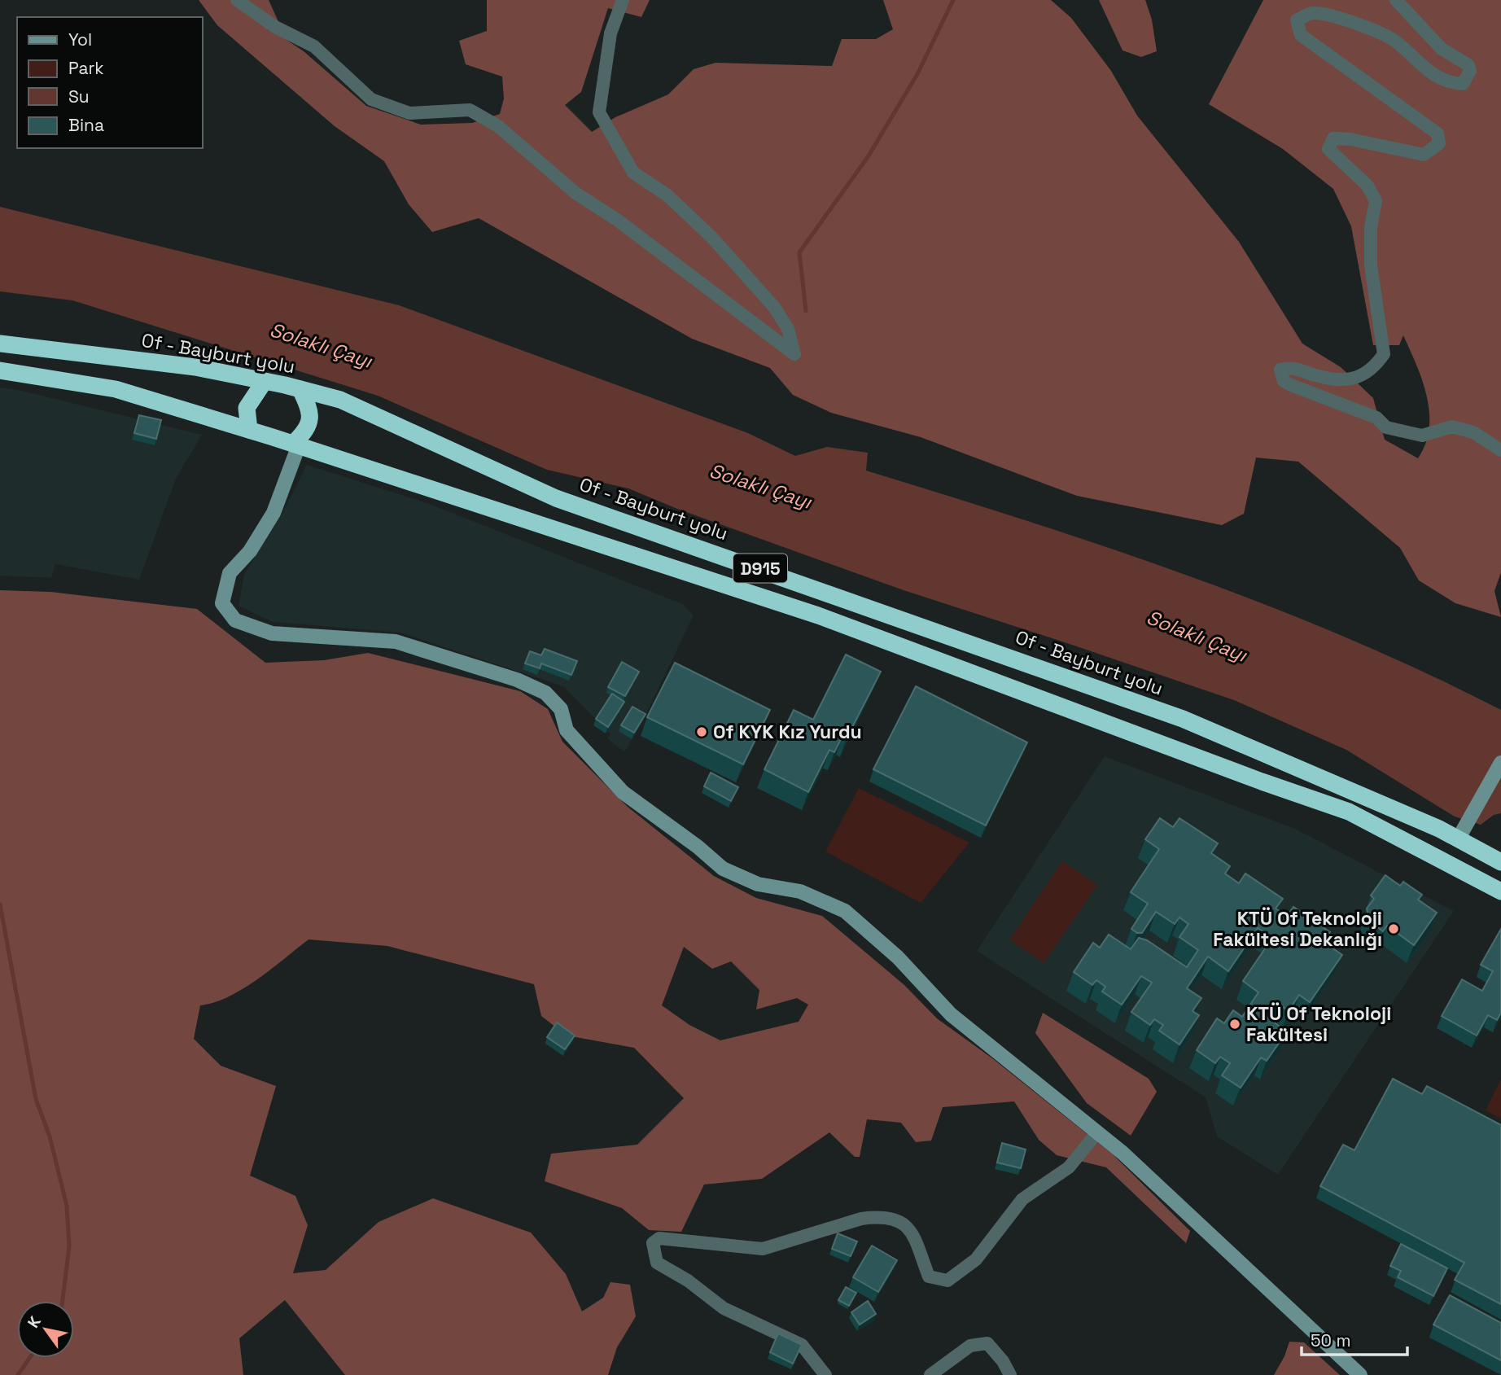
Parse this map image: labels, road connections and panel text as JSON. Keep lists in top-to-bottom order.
{
  "streets": {
    "highway": ["Of - Bayburt yolu", "D915"]
  },
  "crossings": [
    ["Of - Bayburt yolu", "D915"]
  ],
  "water": ["Solaklı Çayı"],
  "places": ["Of KYK Kız Yurdu", "KTÜ Of Teknoloji Fakültesi Dekanlığı", "KTÜ Of Teknoloji Fakültesi"],
  "legend": [
    "Yol",
    "Park",
    "Su",
    "Bina"
  ],
  "scale_bar": "50 m",
  "north": "top left"
}
